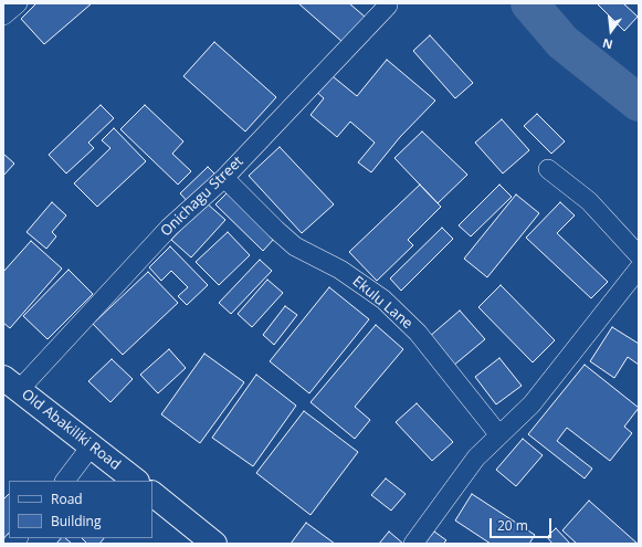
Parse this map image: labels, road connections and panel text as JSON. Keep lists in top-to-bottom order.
{
  "streets": {
    "main road": ["Old Abakiliki Road"],
    "street": ["Onichagu Street", "Ekulu Lane"]
  },
  "crossings": [
    ["Onichagu Street", "Ekulu Lane"],
    ["Onichagu Street", "Old Abakiliki Road"]
  ],
  "legend": ["Road", "Building"],
  "scale_bar": "20 m",
  "north": "bottom"
}
